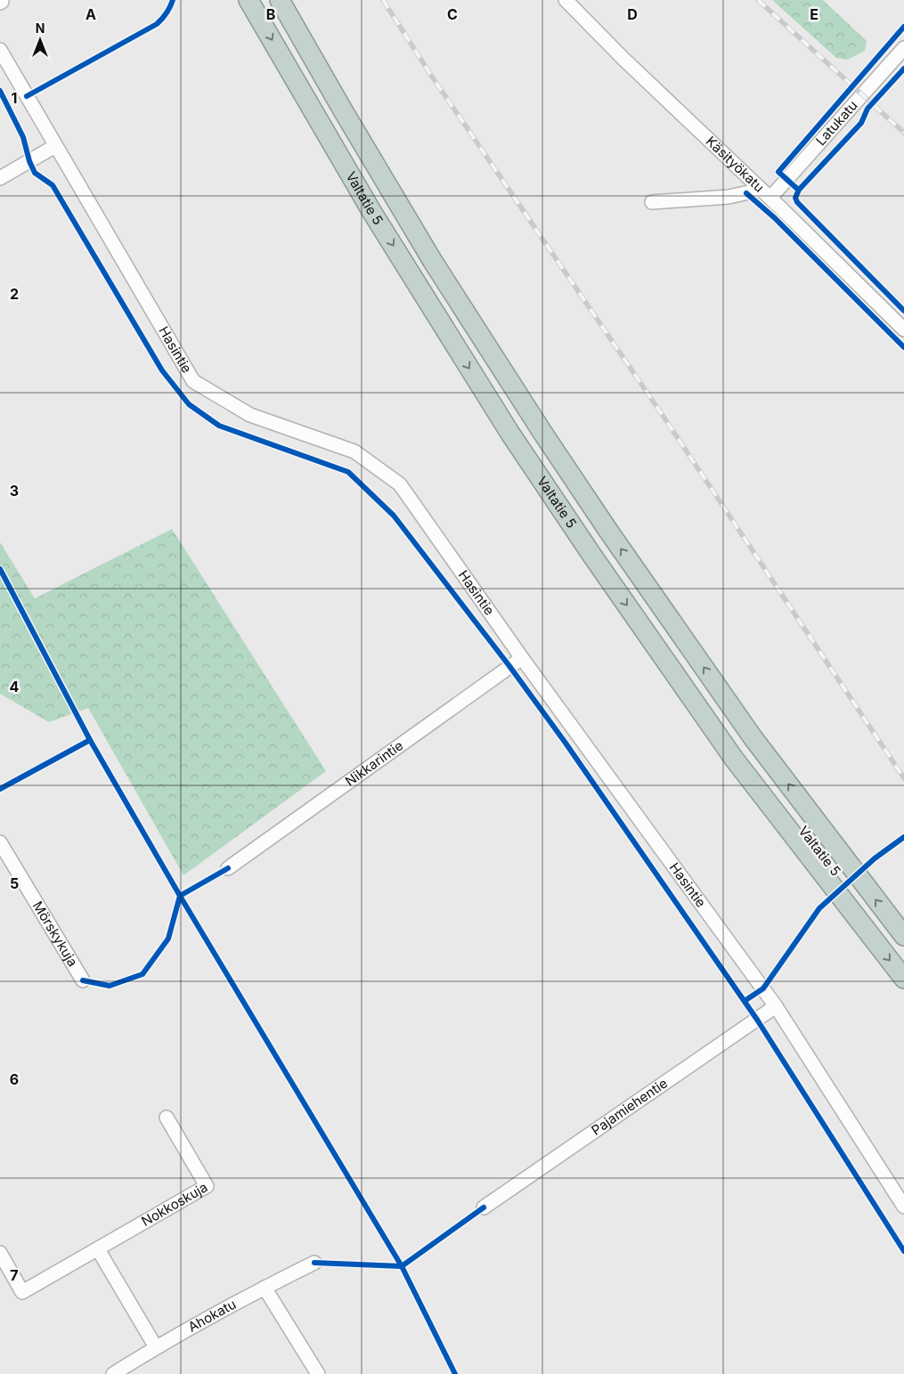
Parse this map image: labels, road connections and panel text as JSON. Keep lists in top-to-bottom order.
{
  "streets": {
    "highway": ["Valtatie 5"],
    "street": [
      "Latukatu",
      "Käsityökatu",
      "Hasintie",
      "Nikkarintie",
      "Mörskykuja",
      "Pajamiehentie",
      "Nokkoskuja",
      "Ahokatu"
    ]
  },
  "crossings": [
    ["Latukatu", "Käsityökatu"],
    ["Hasintie", "Nikkarintie"],
    ["Hasintie", "Pajamiehentie"]
  ],
  "north": "top",
  "grid": {
    "columns": [
      "A",
      "B",
      "C",
      "D",
      "E"
    ],
    "rows": [
      "1",
      "2",
      "3",
      "4",
      "5",
      "6",
      "7"
    ]
  }
}
